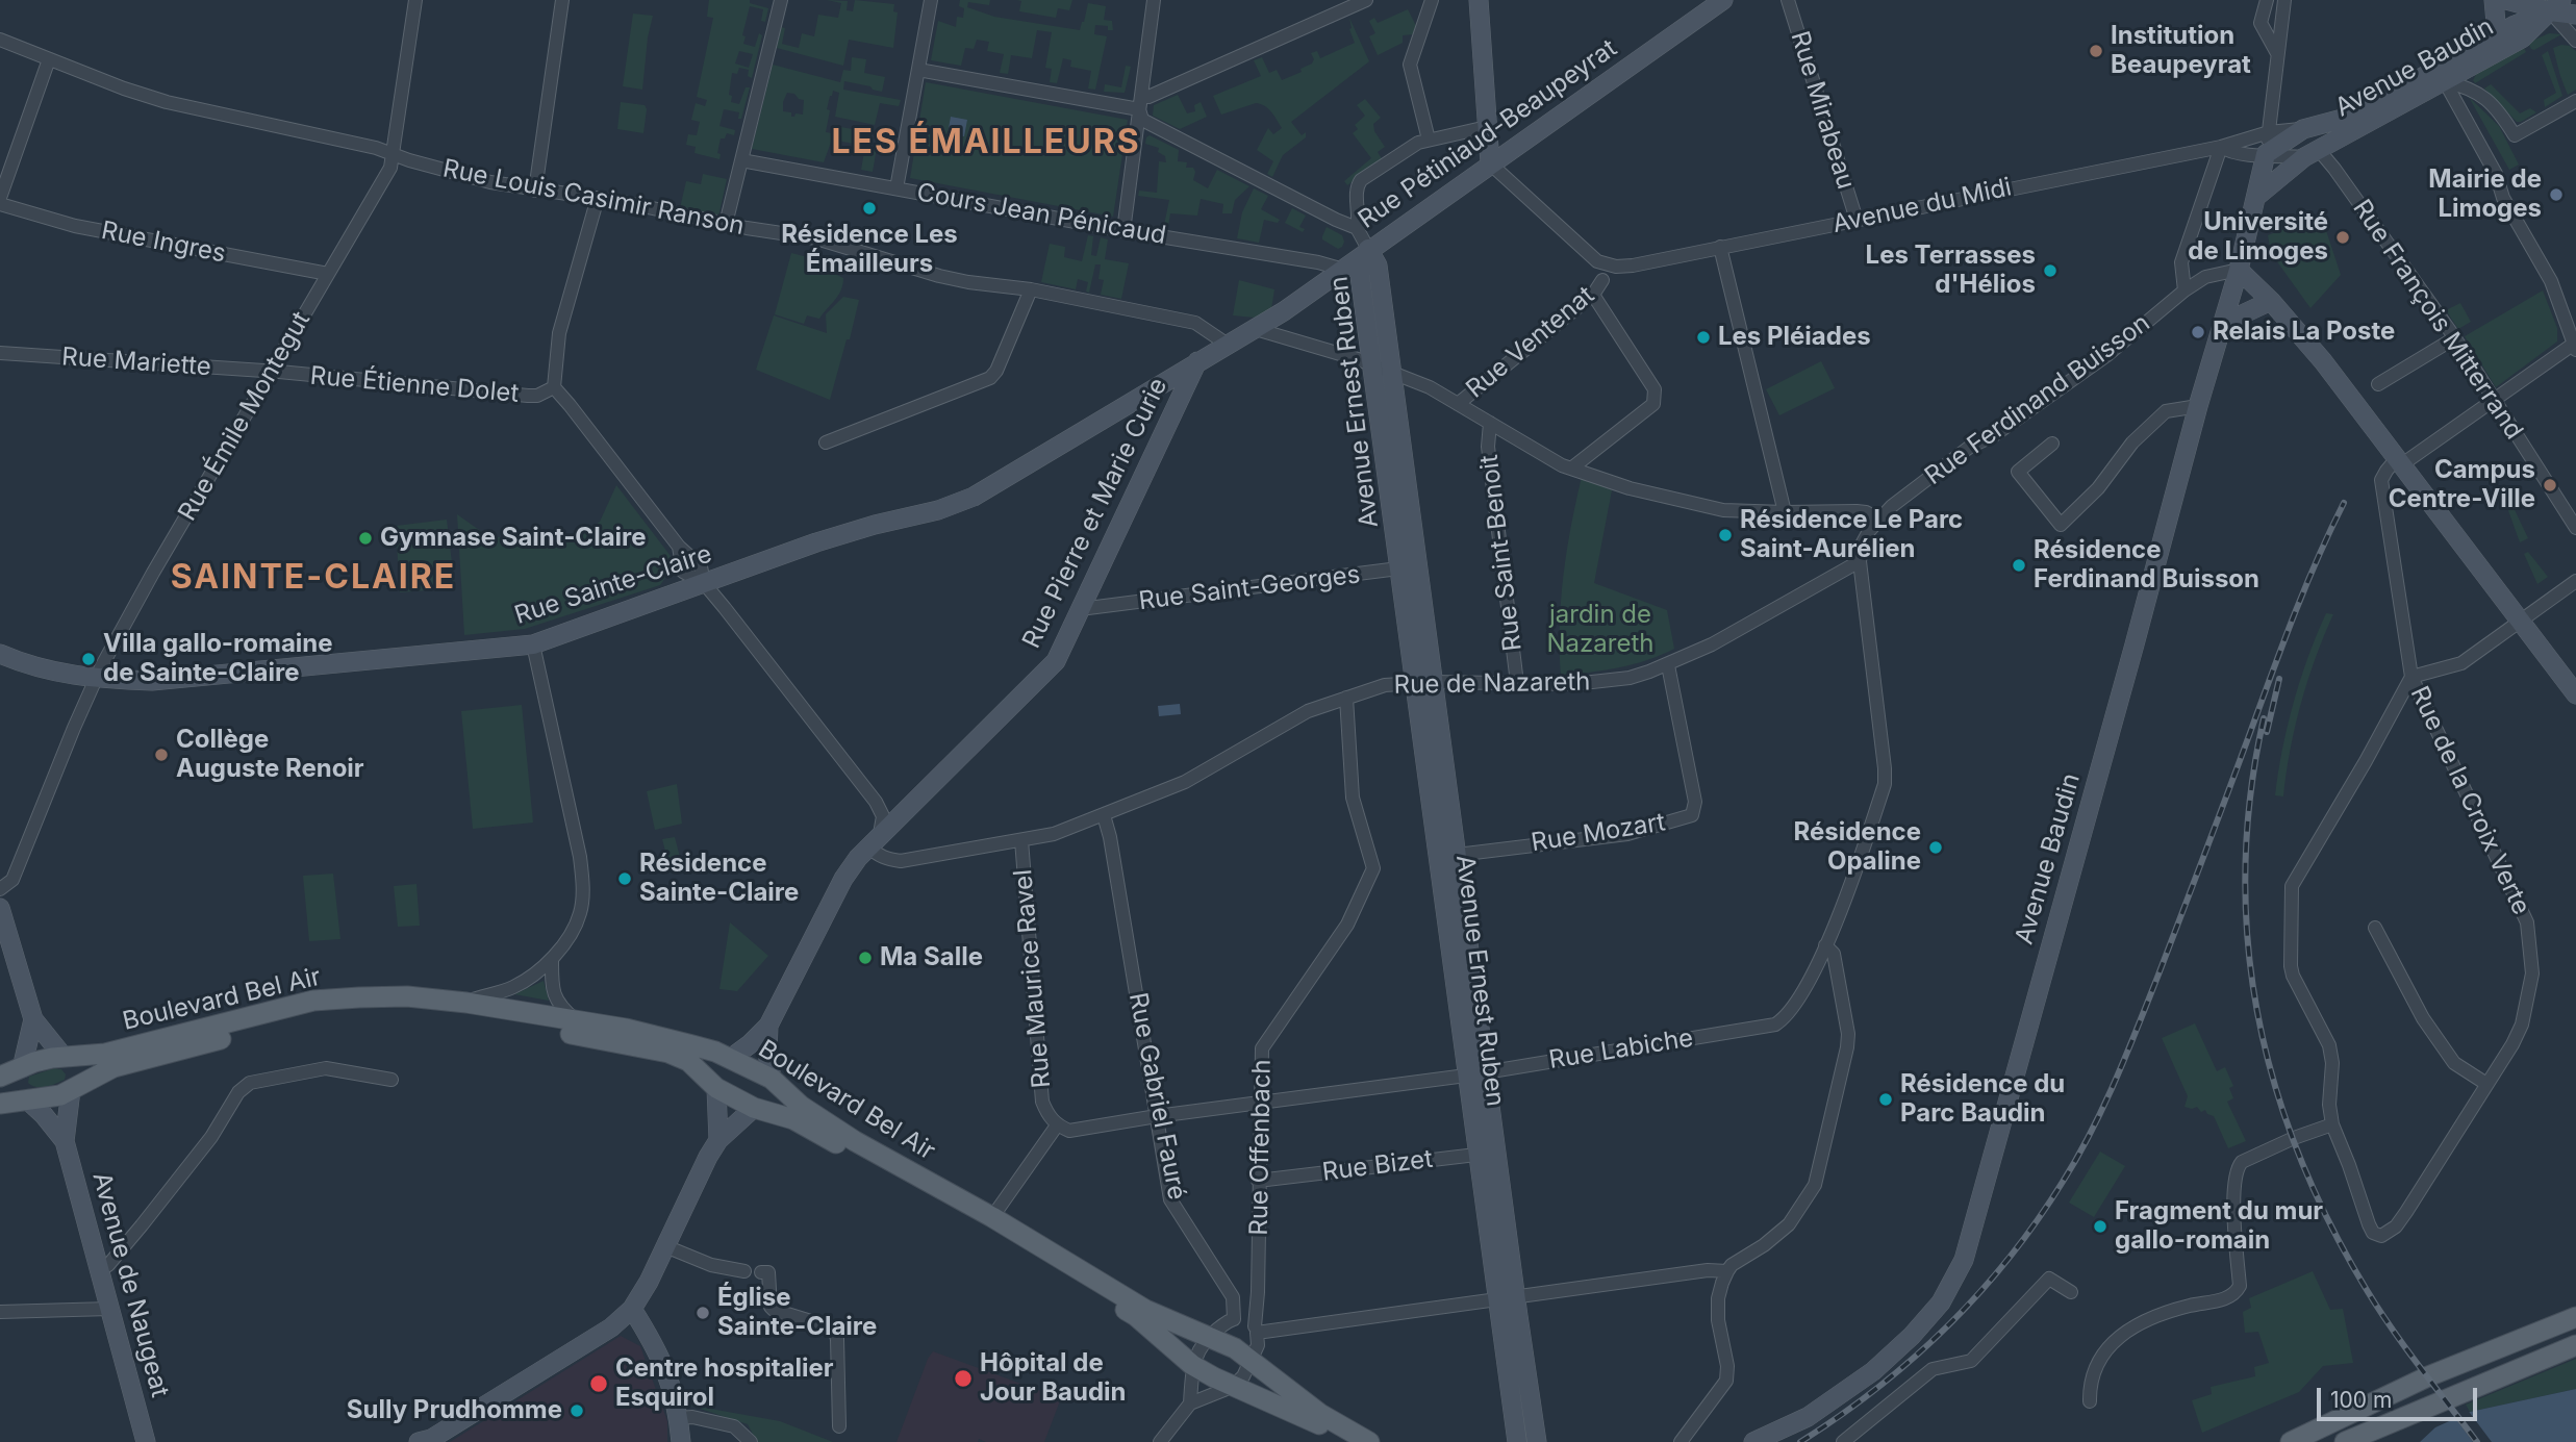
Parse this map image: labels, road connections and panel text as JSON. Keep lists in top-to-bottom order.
{
  "streets": {
    "main road": ["Rue Pierre et Marie Curie", "Boulevard Bel Air", "Avenue de Naugeat"],
    "street": [
      "Avenue Baudin",
      "Rue Mirabeau",
      "Rue Pétiniaud-Beaupeyrat",
      "Rue Louis Casimir Ranson",
      "Avenue du Midi",
      "Cours Jean Pénicaud",
      "Rue Ingres",
      "Rue François Mitterrand",
      "Rue Ventenat",
      "Rue Mariette",
      "Rue Étienne Dolet",
      "Rue Ferdinand Buisson",
      "Avenue Ernest Ruben",
      "Rue Émile Montegut",
      "Rue Saint-Benoit",
      "Rue Sainte-Claire",
      "Rue Saint-Georges",
      "Rue de Nazareth",
      "Rue de la Croix Verte",
      "Rue Mozart",
      "Rue Maurice Ravel",
      "Rue Labiche",
      "Rue Gabriel Fauré",
      "Rue Offenbach",
      "Rue Bizet"
    ]
  },
  "crossings": [
    ["Avenue Baudin", "Avenue du Midi"],
    ["Avenue Baudin", "Rue François Mitterrand"],
    ["Avenue Baudin", "Rue Ferdinand Buisson"],
    ["Rue Mirabeau", "Avenue du Midi"],
    ["Rue Pétiniaud-Beaupeyrat", "Rue Louis Casimir Ranson"],
    ["Rue Pétiniaud-Beaupeyrat", "Cours Jean Pénicaud"],
    ["Rue Pétiniaud-Beaupeyrat", "Avenue Ernest Ruben"],
    ["Rue Pétiniaud-Beaupeyrat", "Rue Sainte-Claire"],
    ["Rue Louis Casimir Ranson", "Rue Émile Montegut"],
    ["Rue Louis Casimir Ranson", "Rue Sainte-Claire"],
    ["Avenue du Midi", "Rue François Mitterrand"],
    ["Rue Ingres", "Rue Émile Montegut"],
    ["Rue Mariette", "Rue Étienne Dolet"],
    ["Rue Mariette", "Rue Émile Montegut"],
    ["Rue Étienne Dolet", "Rue Émile Montegut"],
    ["Avenue Ernest Ruben", "Rue Saint-Georges"],
    ["Avenue Ernest Ruben", "Rue de Nazareth"],
    ["Avenue Ernest Ruben", "Rue Mozart"],
    ["Avenue Ernest Ruben", "Rue Labiche"],
    ["Avenue Ernest Ruben", "Rue Bizet"],
    ["Rue Émile Montegut", "Rue Sainte-Claire"],
    ["Rue Pierre et Marie Curie", "Rue Sainte-Claire"],
    ["Rue Pierre et Marie Curie", "Rue Saint-Georges"],
    ["Rue Pierre et Marie Curie", "Rue de Nazareth"],
    ["Rue Pierre et Marie Curie", "Boulevard Bel Air"],
    ["Rue Saint-Benoit", "Rue de Nazareth"],
    ["Rue de Nazareth", "Rue Mozart"],
    ["Rue de Nazareth", "Rue Maurice Ravel"],
    ["Rue de Nazareth", "Rue Gabriel Fauré"],
    ["Rue de Nazareth", "Rue Offenbach"],
    ["Boulevard Bel Air", "Rue Offenbach"],
    ["Boulevard Bel Air", "Avenue de Naugeat"],
    ["Rue Labiche", "Rue Offenbach"],
    ["Rue Offenbach", "Rue Bizet"]
  ],
  "districts": ["LES ÉMAILLEURS", "SAINTE-CLAIRE"],
  "parks": ["jardin de Nazareth"],
  "places": [
    "Institution Beaupeyrat",
    "Mairie de Limoges",
    "Résidence Les Émailleurs",
    "Université de Limoges",
    "Les Terrasses d'Hélios",
    "Relais La Poste",
    "Les Pléiades",
    "Campus Centre-Ville",
    "Résidence Le Parc Saint-Aurélien",
    "Gymnase Saint-Claire",
    "Résidence Ferdinand Buisson",
    "Villa gallo-romaine de Sainte-Claire",
    "Collège Auguste Renoir",
    "Résidence Opaline",
    "Résidence Sainte-Claire",
    "Ma Salle",
    "Résidence du Parc Baudin",
    "Fragment du mur gallo-romain",
    "Église Sainte-Claire",
    "Hôpital de Jour Baudin",
    "Centre hospitalier Esquirol",
    "Sully Prudhomme"
  ],
  "scale_bar": "100 m"
}
